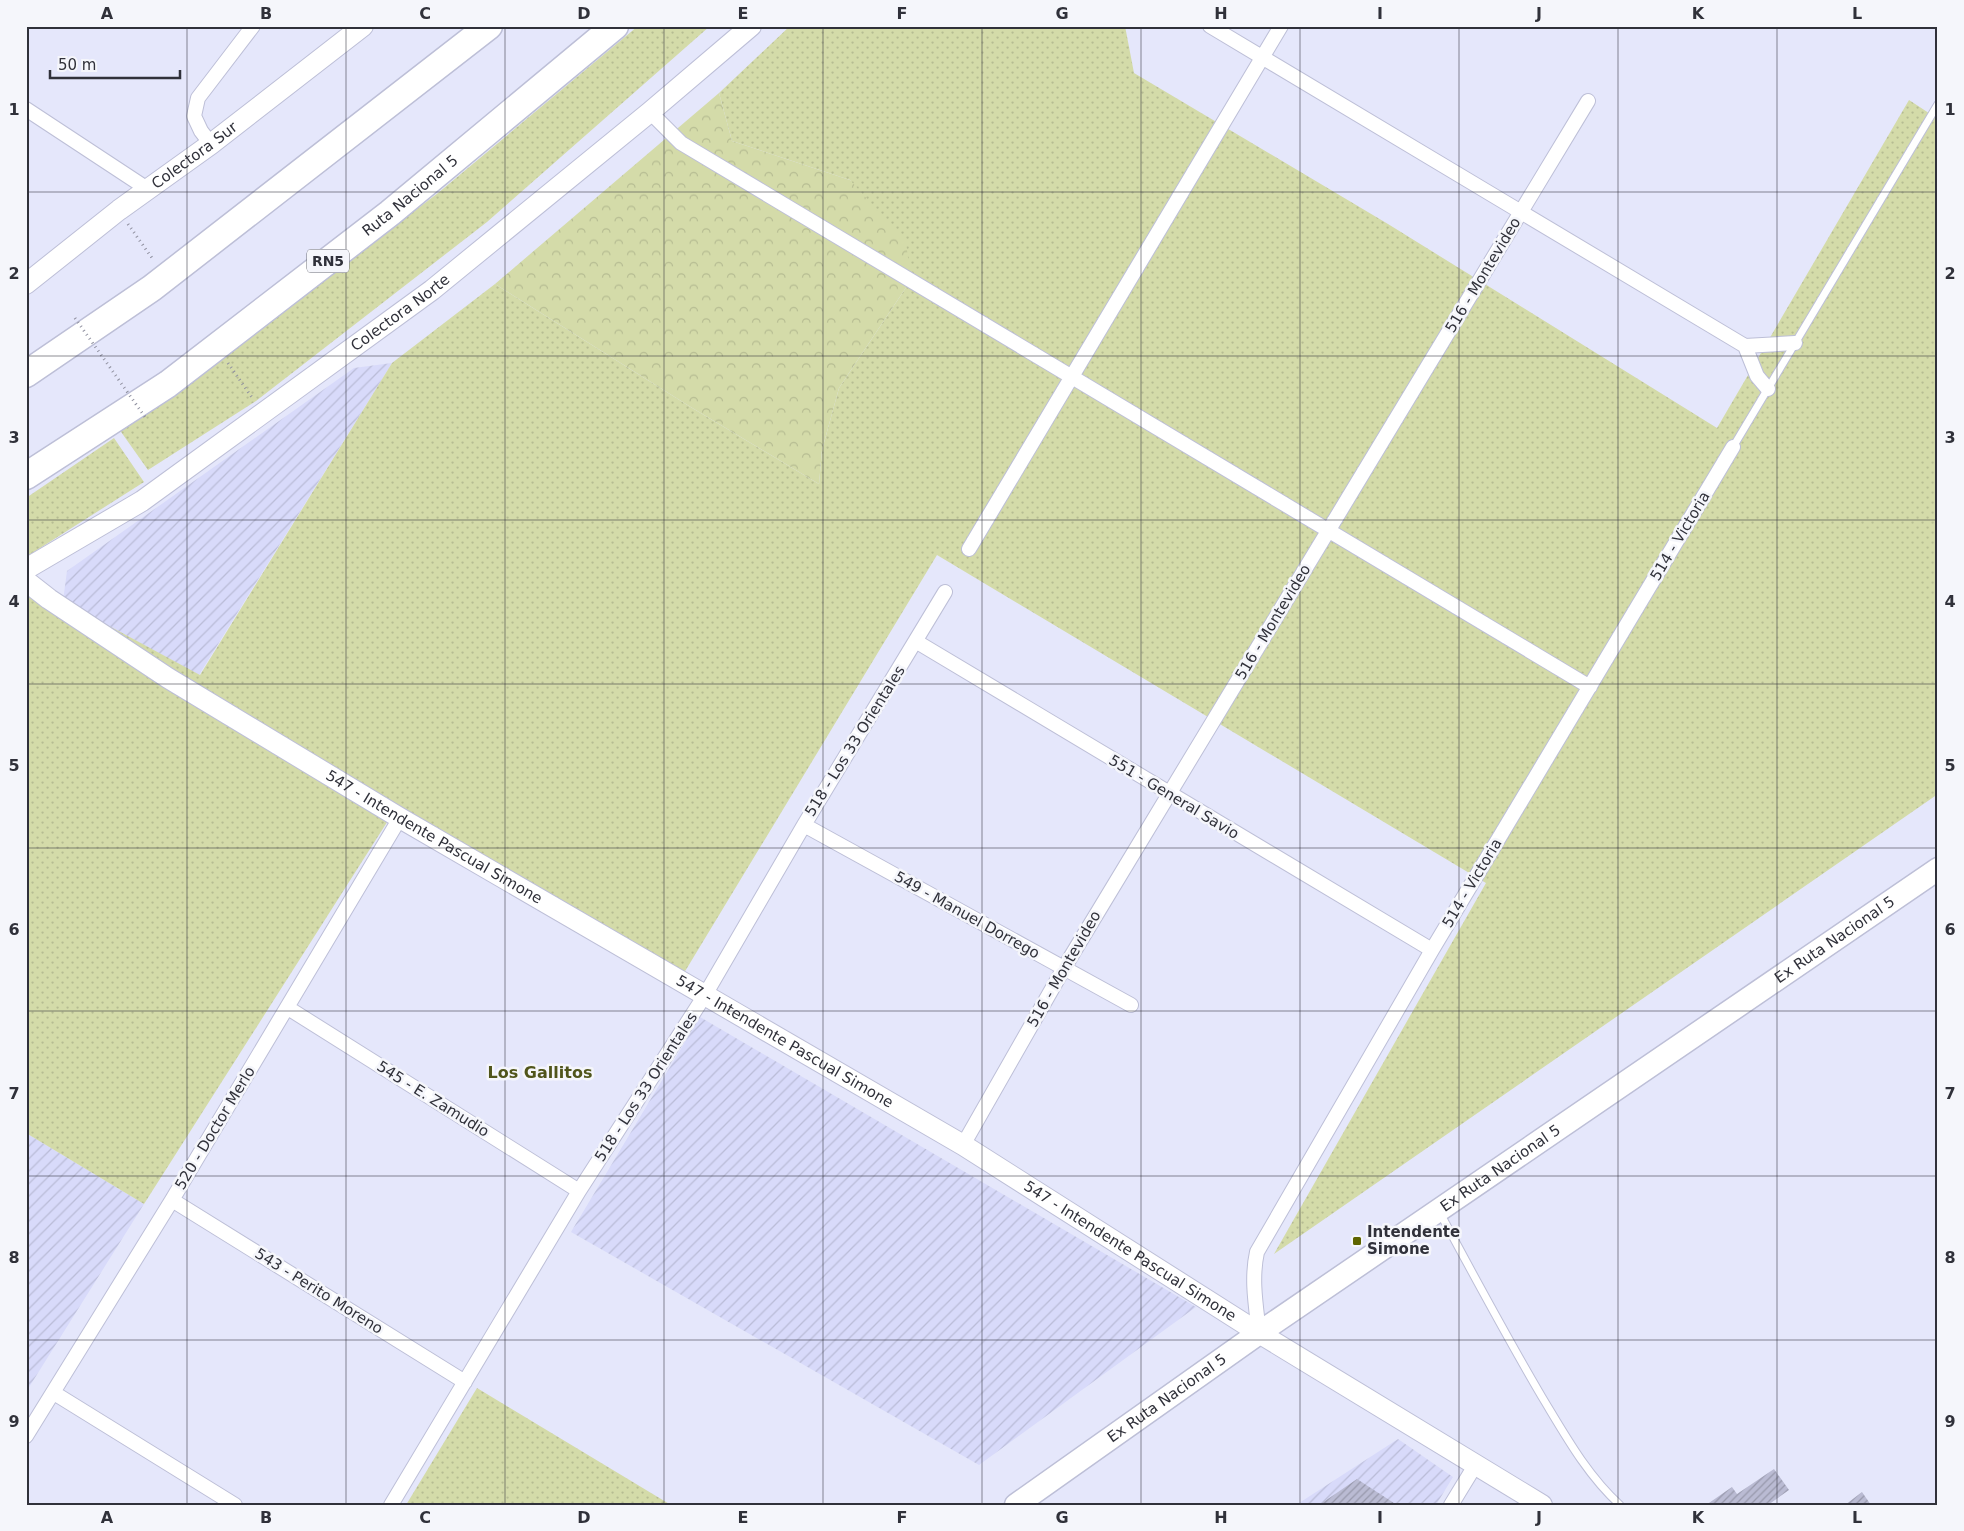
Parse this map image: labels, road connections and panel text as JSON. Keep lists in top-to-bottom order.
{
  "streets": {
    "highway": ["Ruta Nacional 5", "RN5"],
    "main road": ["Ex Ruta Nacional 5"],
    "street": [
      "Colectora Sur",
      "516 - Montevideo",
      "Colectora Norte",
      "514 - Victoria",
      "518 - Los 33 Orientales",
      "551 - General Savio",
      "547 - Intendente Pascual Simone",
      "549 - Manuel Dorrego",
      "545 - E. Zamudio",
      "520 - Doctor Merlo",
      "543 - Perito Moreno"
    ]
  },
  "crossings": [
    ["516 - Montevideo", "551 - General Savio"],
    ["516 - Montevideo", "547 - Intendente Pascual Simone"],
    ["516 - Montevideo", "549 - Manuel Dorrego"],
    ["514 - Victoria", "551 - General Savio"],
    ["514 - Victoria", "547 - Intendente Pascual Simone"],
    ["514 - Victoria", "Ex Ruta Nacional 5"],
    ["518 - Los 33 Orientales", "551 - General Savio"],
    ["518 - Los 33 Orientales", "547 - Intendente Pascual Simone"],
    ["518 - Los 33 Orientales", "549 - Manuel Dorrego"],
    ["518 - Los 33 Orientales", "545 - E. Zamudio"],
    ["518 - Los 33 Orientales", "543 - Perito Moreno"],
    ["547 - Intendente Pascual Simone", "Ex Ruta Nacional 5"],
    ["547 - Intendente Pascual Simone", "520 - Doctor Merlo"],
    ["545 - E. Zamudio", "520 - Doctor Merlo"],
    ["520 - Doctor Merlo", "543 - Perito Moreno"]
  ],
  "districts": ["Los Gallitos"],
  "places": {
    "transit": ["Intendente Simone"]
  },
  "scale_bar": "50 m",
  "grid": {
    "columns": [
      "A",
      "B",
      "C",
      "D",
      "E",
      "F",
      "G",
      "H",
      "I",
      "J",
      "K",
      "L"
    ],
    "rows": [
      "1",
      "2",
      "3",
      "4",
      "5",
      "6",
      "7",
      "8",
      "9"
    ]
  }
}
